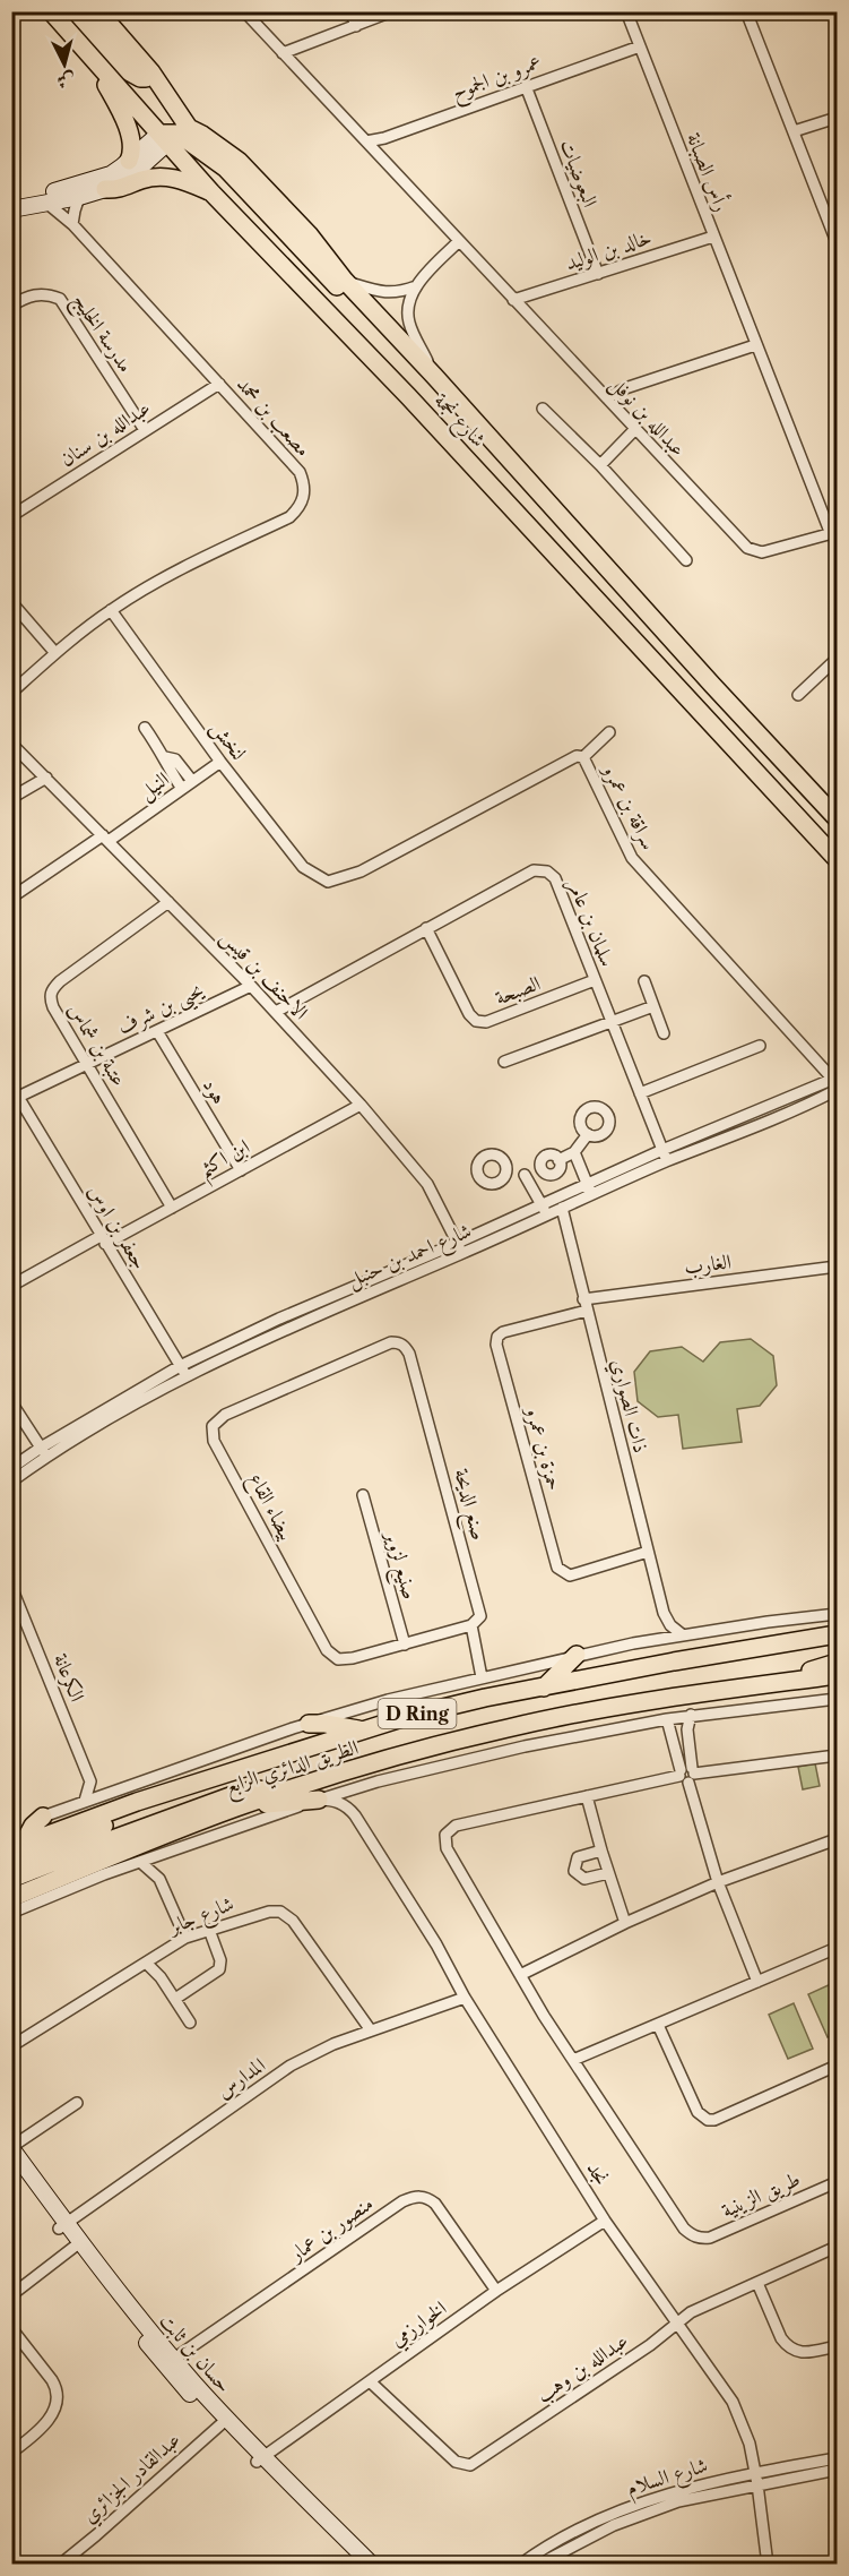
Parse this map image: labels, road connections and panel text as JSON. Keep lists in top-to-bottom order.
{
  "streets": {
    "main road": ["شارع نجمة", "D Ring", "الطريق الدائري الرابع"],
    "street": [
      "عمرو بن الجموح",
      "رأس الصبانة",
      "البعوضيات",
      "خالد بن الوليد",
      "مدرسة الخليج",
      "مصعب بن محمد",
      "عبدالله بن نوفل",
      "عبدالله بن سنان",
      "لنخش",
      "النيل",
      "سراقة بن عمرو",
      "سلمان بن عامر",
      "الاحنف بن قيس",
      "الصبحة",
      "يحيى بن شرف",
      "عتبة بن شماس",
      "هود",
      "ابن اكثم",
      "جعفر بن اوس",
      "شارع احمد بن حنبل",
      "الغارب",
      "ذات الصواري",
      "حمزة بن عمرو",
      "صنع الديحة",
      "بيضاء القاع",
      "صنيع لزوير",
      "الكرعانة",
      "شارع جابر",
      "المدارس",
      "نجد",
      "طريق الزينية",
      "منصور بن عمار",
      "الخوارزمي",
      "حسان بن ثابت",
      "عبدالله بن وهب",
      "شارع السلام",
      "عبدالقادر الجزائري"
    ]
  },
  "crossings": [
    ["عمرو بن الجموح", "رأس الصبانة"],
    ["عمرو بن الجموح", "البعوضيات"],
    ["عمرو بن الجموح", "عبدالله بن نوفل"],
    ["رأس الصبانة", "خالد بن الوليد"],
    ["رأس الصبانة", "عبدالله بن نوفل"],
    ["البعوضيات", "خالد بن الوليد"],
    ["خالد بن الوليد", "عبدالله بن نوفل"],
    ["مدرسة الخليج", "عبدالله بن سنان"],
    ["مصعب بن محمد", "عبدالله بن سنان"],
    ["مصعب بن محمد", "لنخش"],
    ["لنخش", "النيل"],
    ["لنخش", "سراقة بن عمرو"],
    ["النيل", "الاحنف بن قيس"],
    ["سراقة بن عمرو", "شارع احمد بن حنبل"],
    ["سلمان بن عامر", "الاحنف بن قيس"],
    ["سلمان بن عامر", "الصبحة"],
    ["سلمان بن عامر", "شارع احمد بن حنبل"],
    ["الاحنف بن قيس", "يحيى بن شرف"],
    ["الاحنف بن قيس", "عتبة بن شماس"],
    ["الاحنف بن قيس", "ابن اكثم"],
    ["الاحنف بن قيس", "شارع احمد بن حنبل"],
    ["يحيى بن شرف", "عتبة بن شماس"],
    ["يحيى بن شرف", "هود"],
    ["يحيى بن شرف", "جعفر بن اوس"],
    ["عتبة بن شماس", "ابن اكثم"],
    ["هود", "ابن اكثم"],
    ["ابن اكثم", "جعفر بن اوس"],
    ["جعفر بن اوس", "شارع احمد بن حنبل"],
    ["شارع احمد بن حنبل", "ذات الصواري"],
    ["الغارب", "ذات الصواري"],
    ["ذات الصواري", "حمزة بن عمرو"],
    ["ذات الصواري", "الطريق الدائري الرابع"],
    ["صنع الديحة", "بيضاء القاع"],
    ["صنع الديحة", "الطريق الدائري الرابع"],
    ["بيضاء القاع", "صنيع لزوير"],
    ["الطريق الدائري الرابع", "نجد"],
    ["شارع جابر", "المدارس"],
    ["المدارس", "نجد"],
    ["المدارس", "حسان بن ثابت"],
    ["نجد", "الخوارزمي"],
    ["نجد", "عبدالله بن وهب"],
    ["نجد", "شارع السلام"],
    ["منصور بن عمار", "الخوارزمي"],
    ["منصور بن عمار", "حسان بن ثابت"],
    ["الخوارزمي", "حسان بن ثابت"],
    ["الخوارزمي", "عبدالله بن وهب"],
    ["حسان بن ثابت", "عبدالقادر الجزائري"]
  ],
  "north": "bottom"
}
